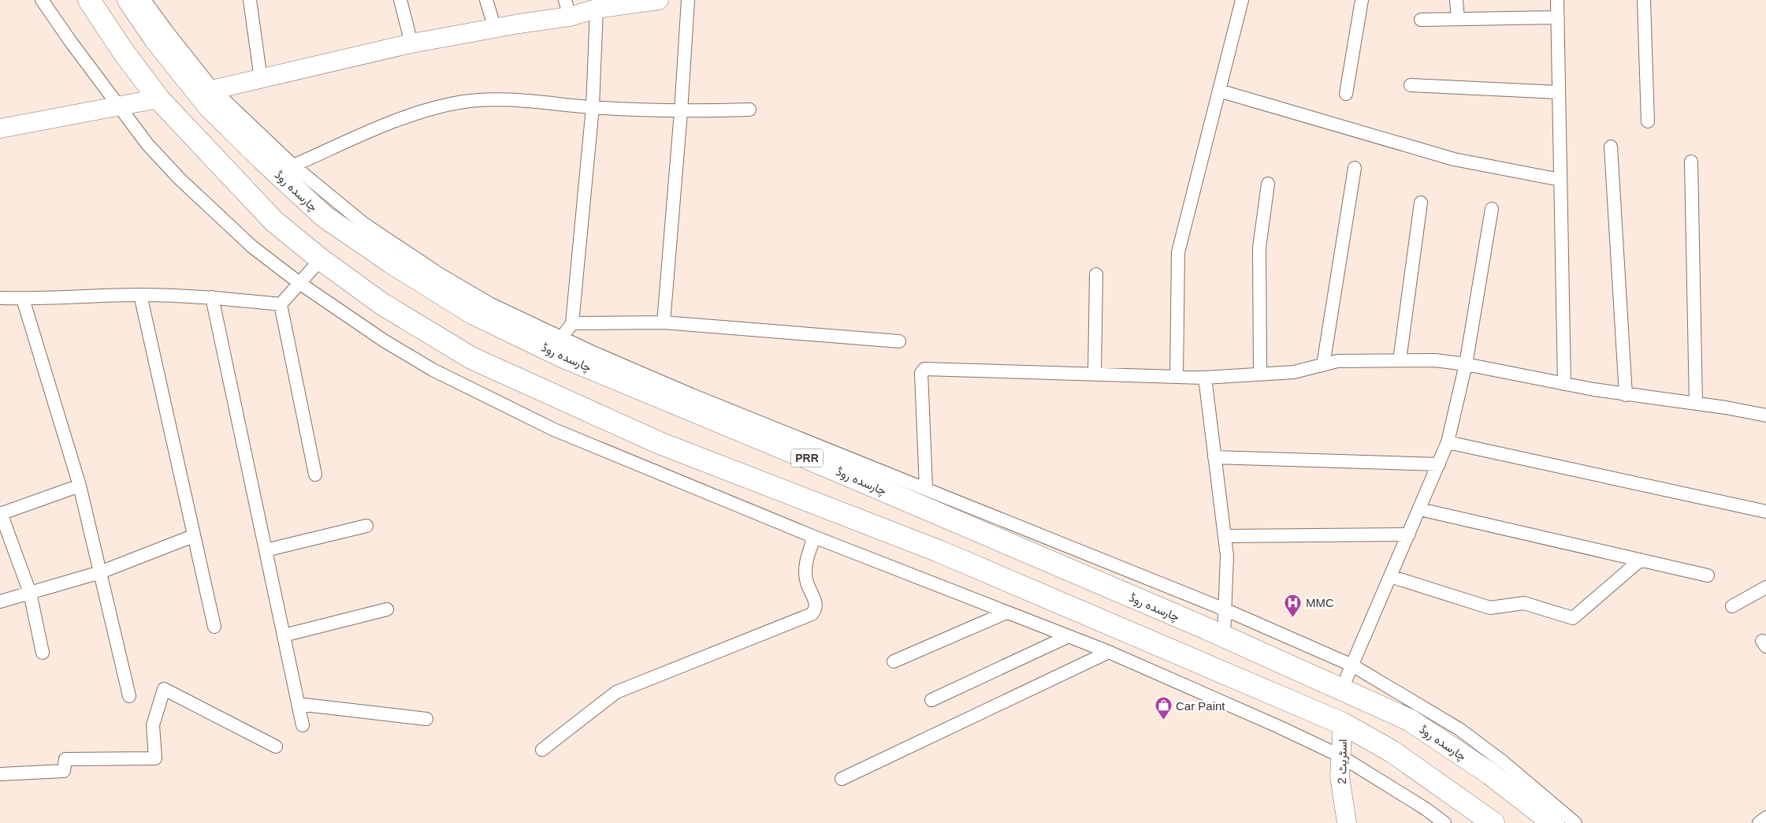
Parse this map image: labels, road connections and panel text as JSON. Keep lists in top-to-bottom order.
{
  "streets": {
    "highway": ["چارسدہ روڈ", "PRR"],
    "street": ["اسٹریٹ 2"]
  },
  "places": {
    "hospital": ["MMC"],
    "shop": ["Car Paint"]
  }
}
